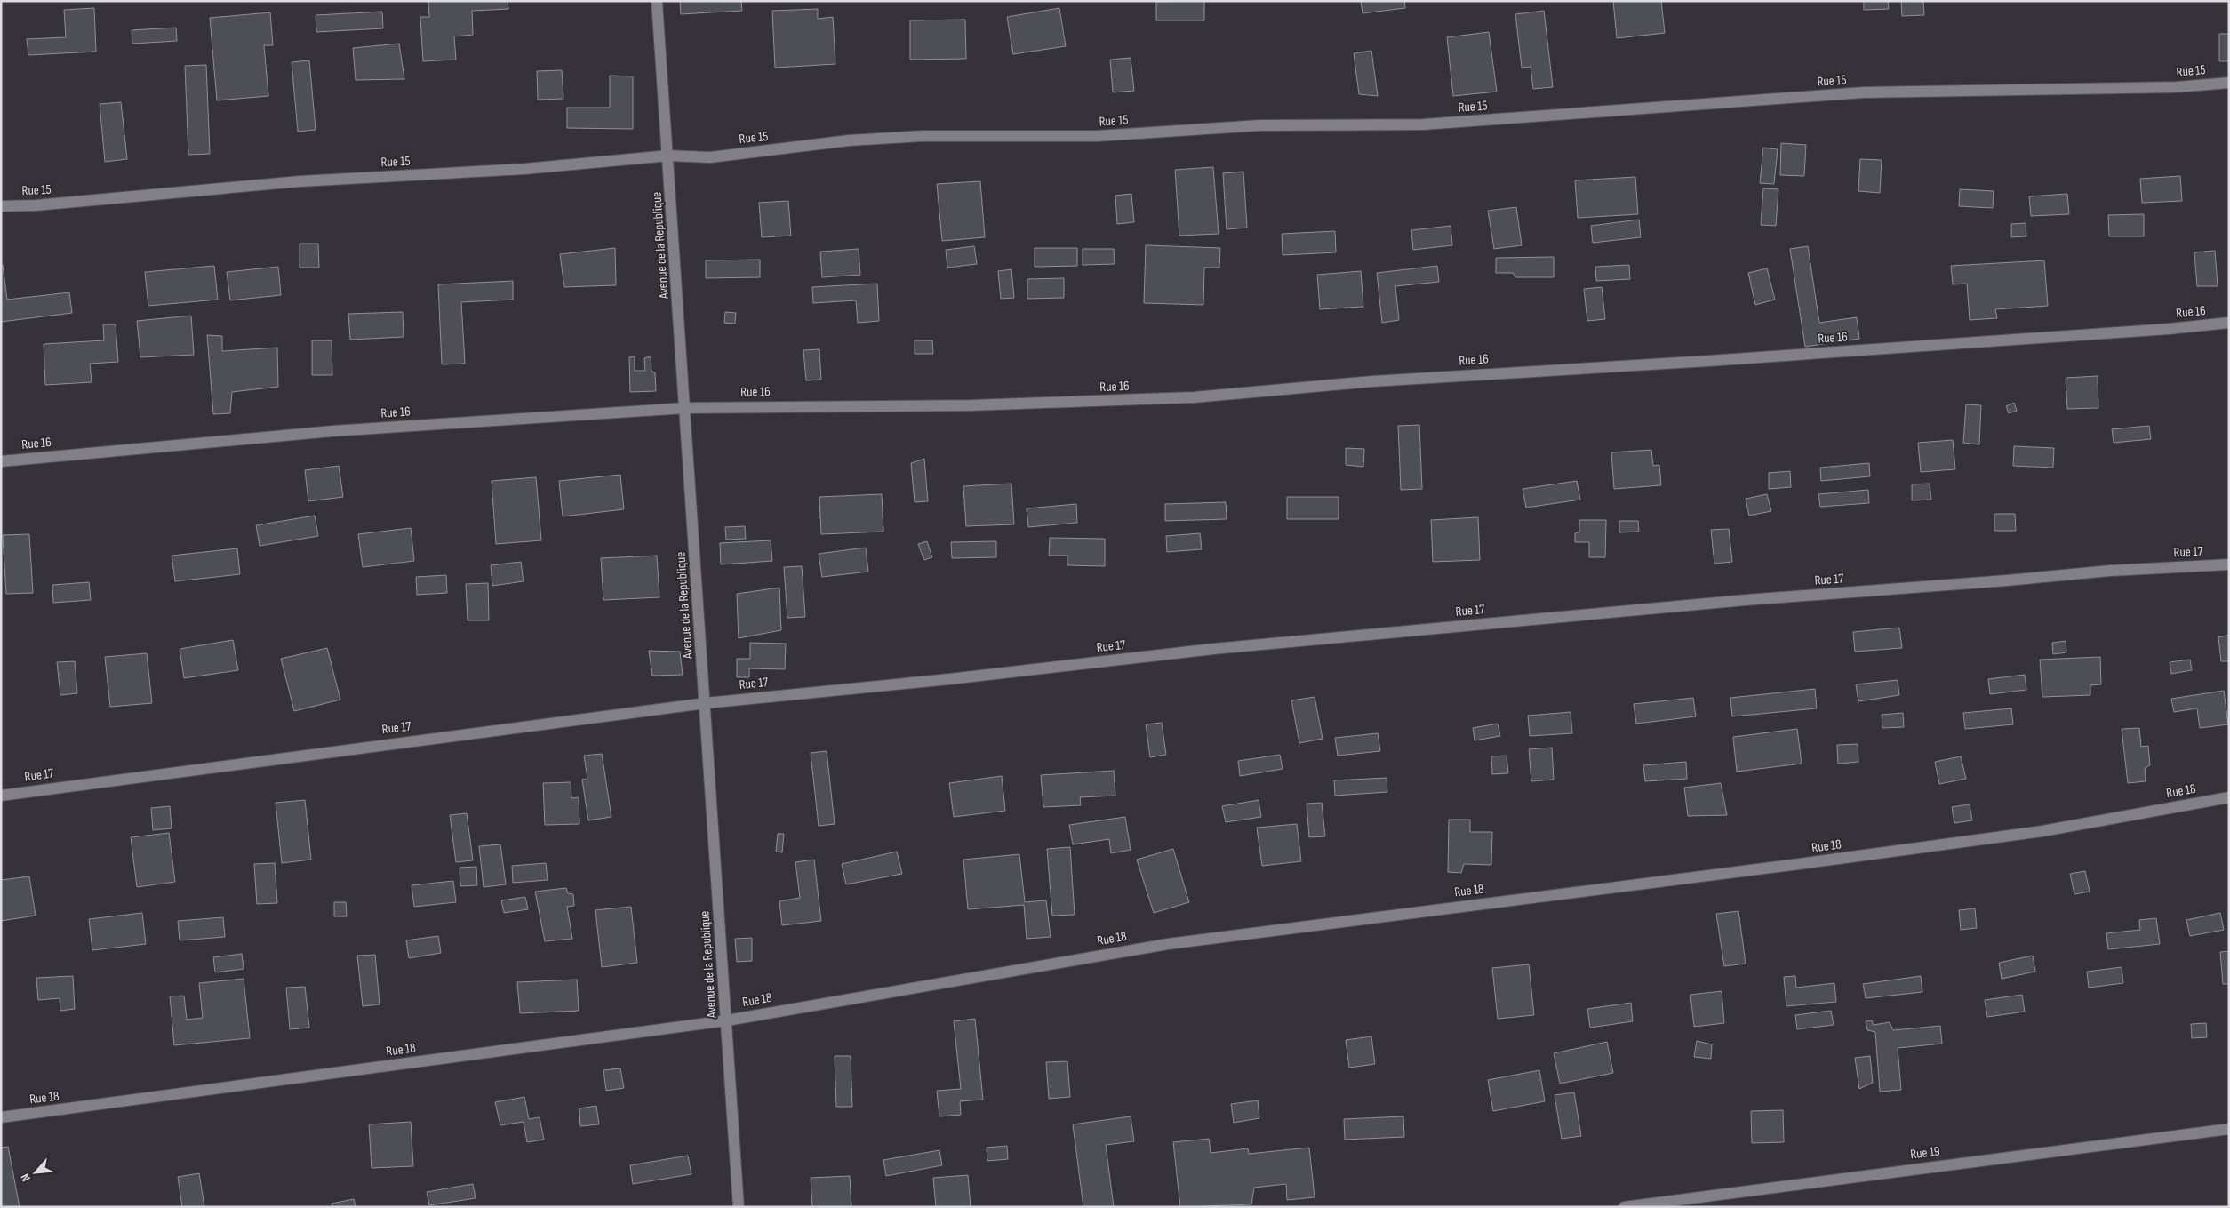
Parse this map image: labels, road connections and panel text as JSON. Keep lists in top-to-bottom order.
{
  "streets": {
    "street": [
      "Rue 15",
      "Avenue de la Republique",
      "Rue 16",
      "Rue 17",
      "Rue 18",
      "Rue 19"
    ]
  },
  "crossings": [
    ["Rue 15", "Avenue de la Republique"],
    ["Avenue de la Republique", "Rue 16"],
    ["Avenue de la Republique", "Rue 17"],
    ["Avenue de la Republique", "Rue 18"]
  ],
  "north": "bottom left"
}
